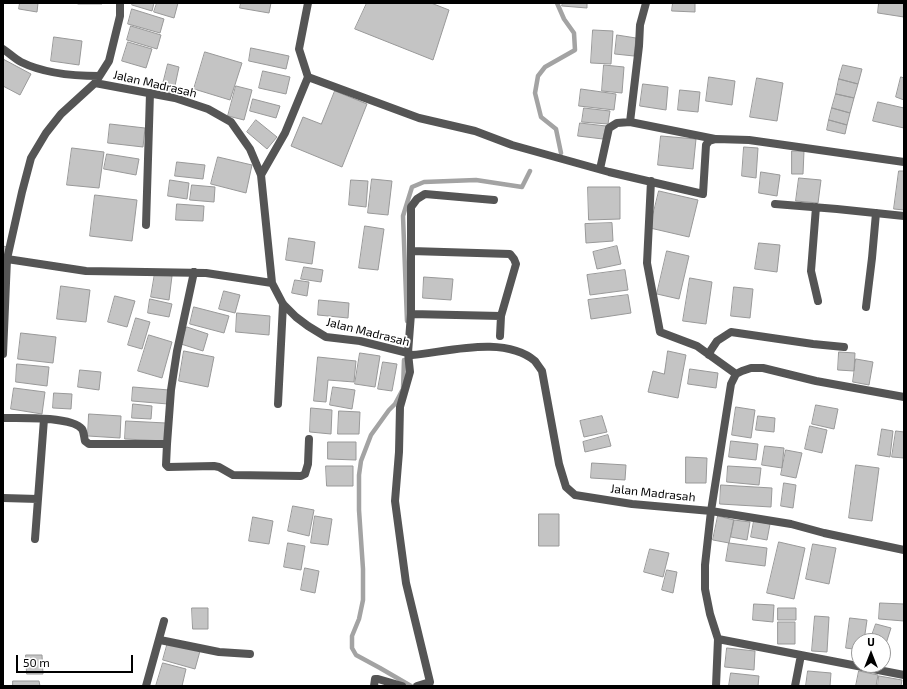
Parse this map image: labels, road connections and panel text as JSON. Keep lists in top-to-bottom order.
{
  "streets": {
    "street": ["Jalan Madrasah"]
  },
  "scale_bar": "50 m",
  "north": "top"
}
